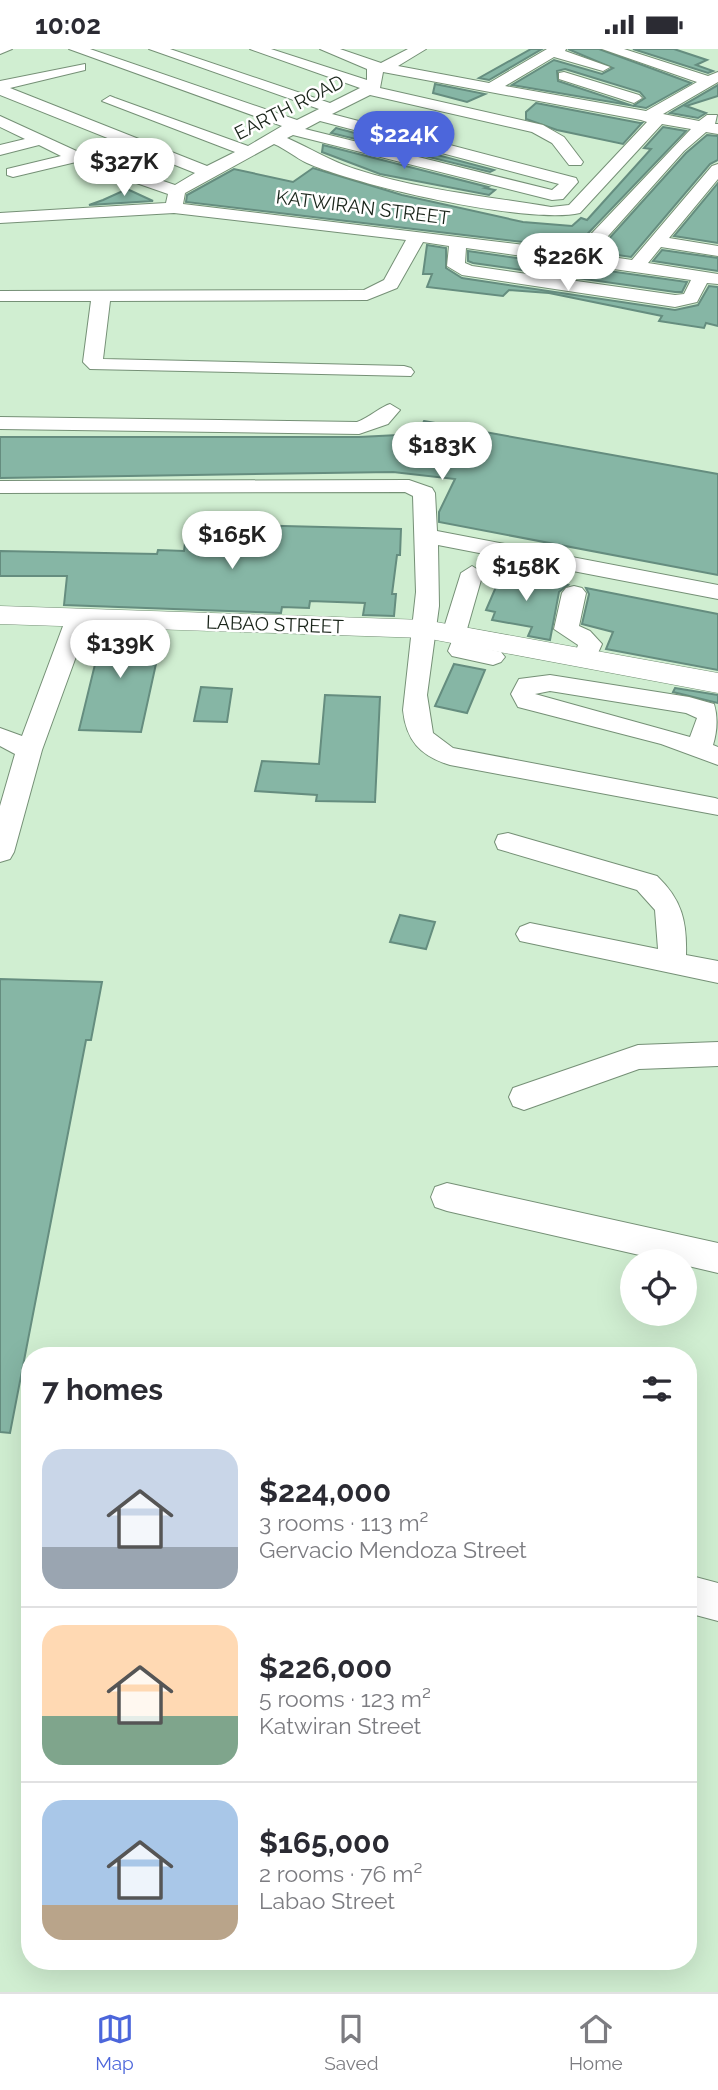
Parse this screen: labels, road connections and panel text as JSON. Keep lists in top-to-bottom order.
{
  "streets": {
    "main road": ["LABAO STREET"],
    "street": ["EARTH ROAD", "KATWIRAN STREET"]
  },
  "crossings": [
    ["EARTH ROAD", "KATWIRAN STREET"]
  ],
  "page": {
    "status": "10:02",
    "price": [
      "$224K",
      "$327K",
      "$226K",
      "$183K",
      "$165K",
      "$158K",
      "$139K"
    ],
    "heading": "7 homes",
    "list": [
      {
        "name": "$224,000",
        "note": "3 rooms · 113 m² · Gervacio Mendoza Street"
      },
      {
        "name": "$226,000",
        "note": "5 rooms · 123 m² · Katwiran Street"
      },
      {
        "name": "$165,000",
        "note": "2 rooms · 76 m² · Labao Street"
      }
    ],
    "tabs": ["Map", "Saved", "Home"]
  }
}
